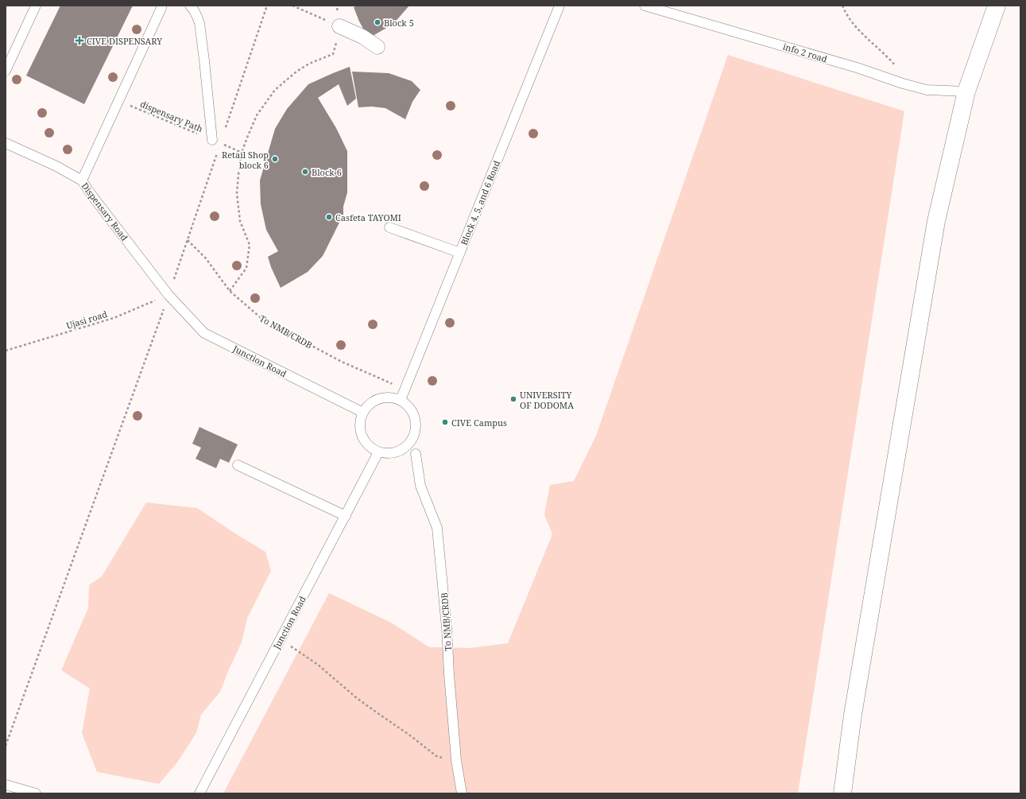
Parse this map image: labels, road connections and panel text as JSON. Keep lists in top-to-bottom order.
{
  "streets": {
    "lane": [
      "info 2 road",
      "Block 4, 5, and 6 Road",
      "Dispensary Road",
      "To NMB/CRDB",
      "Junction Road"
    ],
    "path": ["dispensary Path", "Ujasi road"]
  },
  "crossings": [
    ["Block 4, 5, and 6 Road", "To NMB/CRDB"],
    ["Block 4, 5, and 6 Road", "Junction Road"],
    ["Dispensary Road", "Ujasi road"],
    ["Dispensary Road", "Junction Road"],
    ["Ujasi road", "Junction Road"],
    ["To NMB/CRDB", "Junction Road"]
  ],
  "places": {
    "other": [
      "Block 5",
      "Retail Shop block 6",
      "Block 6",
      "Casfeta TAYOMI",
      "UNIVERSITY OF DODOMA",
      "CIVE Campus"
    ],
    "health": ["CIVE DISPENSARY"]
  }
}
